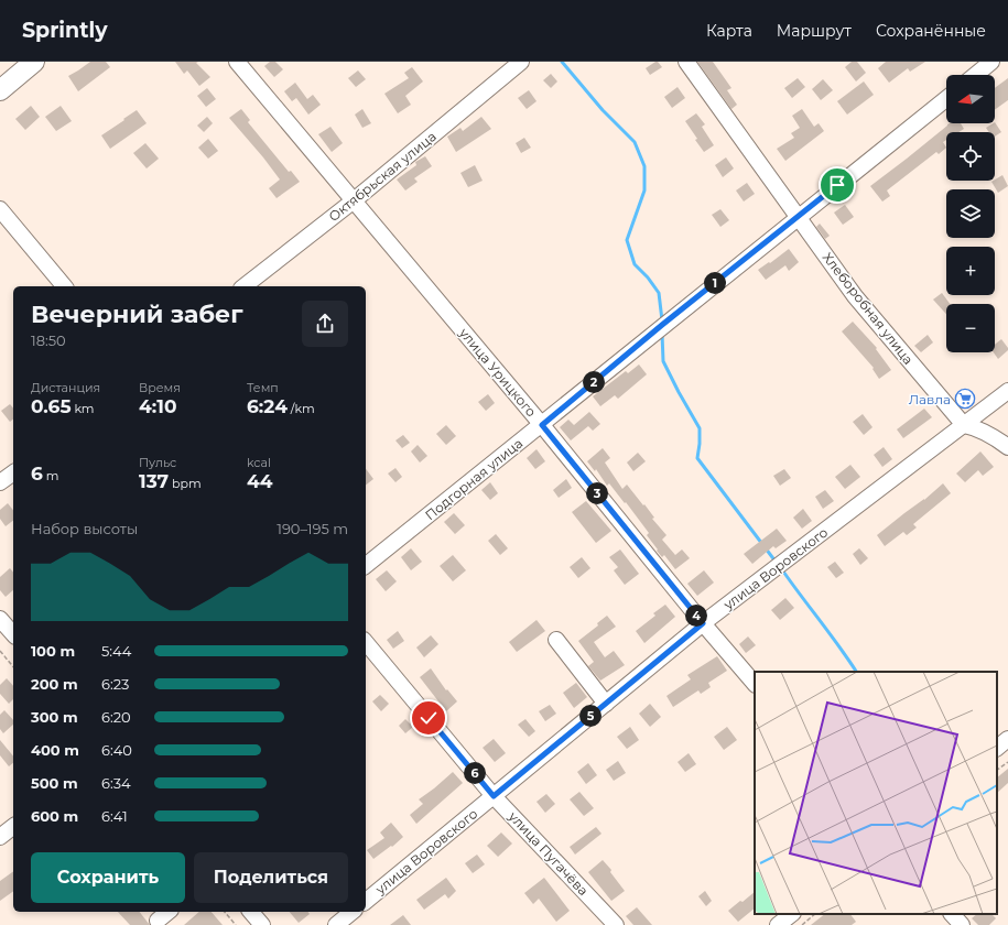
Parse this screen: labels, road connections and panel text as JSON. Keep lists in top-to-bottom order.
{
  "streets": {
    "street": [
      "Октябрьская улица",
      "Хлеборобная улица",
      "улица Урицкого",
      "Подгорная улица",
      "улица Воровского",
      "улица Пугачёва"
    ]
  },
  "crossings": [
    ["Октябрьская улица", "улица Урицкого"],
    ["Хлеборобная улица", "Подгорная улица"],
    ["Хлеборобная улица", "улица Воровского"],
    ["улица Урицкого", "Подгорная улица"],
    ["улица Урицкого", "улица Воровского"],
    ["улица Воровского", "улица Пугачёва"]
  ],
  "places": {
    "supermarket": ["Лавла"]
  },
  "north": "left",
  "page": {
    "header": "Sprintly",
    "nav": ["Карта", "Маршрут", "Сохранённые"],
    "map_buttons": ["+", "−"],
    "pins": [
      "1",
      "2",
      "3",
      "4",
      "5",
      "6"
    ],
    "heading": ["Вечерний забег", "18:50"],
    "stats": [
      ["Дистанция", "0.65 km"],
      ["Время", "4:10"],
      ["Темп", "6:24 /km"],
      ["6 m"],
      ["Пульс", "137 bpm"],
      ["kcal", "44"]
    ],
    "chart": ["Набор высоты", "190–195 m"],
    "list": [
      {
        "name": "100 m",
        "note": "5:44"
      },
      {
        "name": "200 m",
        "note": "6:23"
      },
      {
        "name": "300 m",
        "note": "6:20"
      },
      {
        "name": "400 m",
        "note": "6:40"
      },
      {
        "name": "500 m",
        "note": "6:34"
      },
      {
        "name": "600 m",
        "note": "6:41"
      }
    ],
    "buttons": ["Сохранить", "Поделиться"]
  }
}
